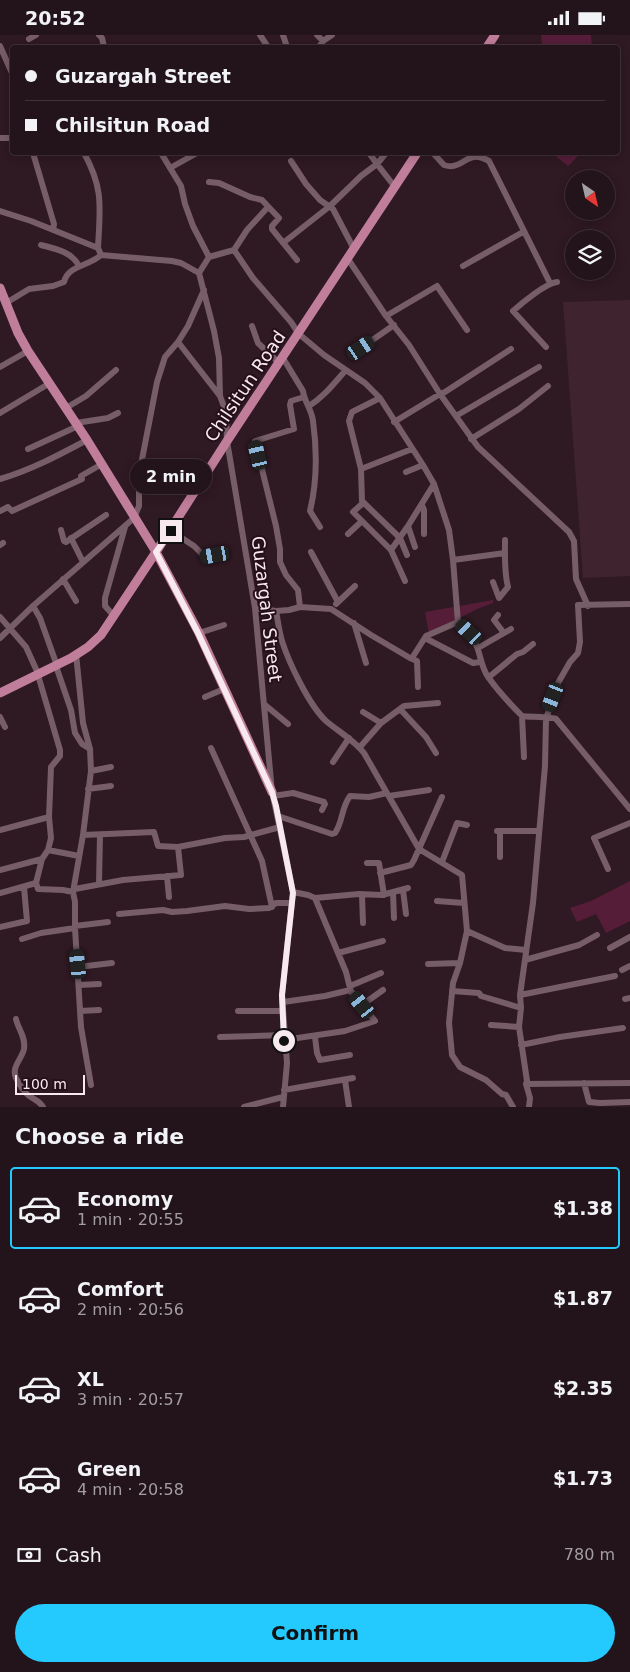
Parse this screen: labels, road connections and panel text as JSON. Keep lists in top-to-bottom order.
{
  "streets": {
    "main road": ["Chilsitun Road"],
    "street": ["Guzargah Street"]
  },
  "crossings": [
    ["Chilsitun Road", "Guzargah Street"]
  ],
  "scale_bar": "100 m",
  "north": "bottom right",
  "page": {
    "status": "20:52",
    "banner": ["Guzargah Street", "Chilsitun Road"],
    "bubble": "2 min",
    "scale": "100 m",
    "heading": "Choose a ride",
    "list": [
      {
        "name": "Economy",
        "note": "1 min · 20:55",
        "value": "$1.38"
      },
      {
        "name": "Comfort",
        "note": "2 min · 20:56",
        "value": "$1.87"
      },
      {
        "name": "XL",
        "note": "3 min · 20:57",
        "value": "$2.35"
      },
      {
        "name": "Green",
        "note": "4 min · 20:58",
        "value": "$1.73"
      }
    ],
    "pay": ["Cash", "780 m"],
    "buttons": "Confirm"
  }
}
